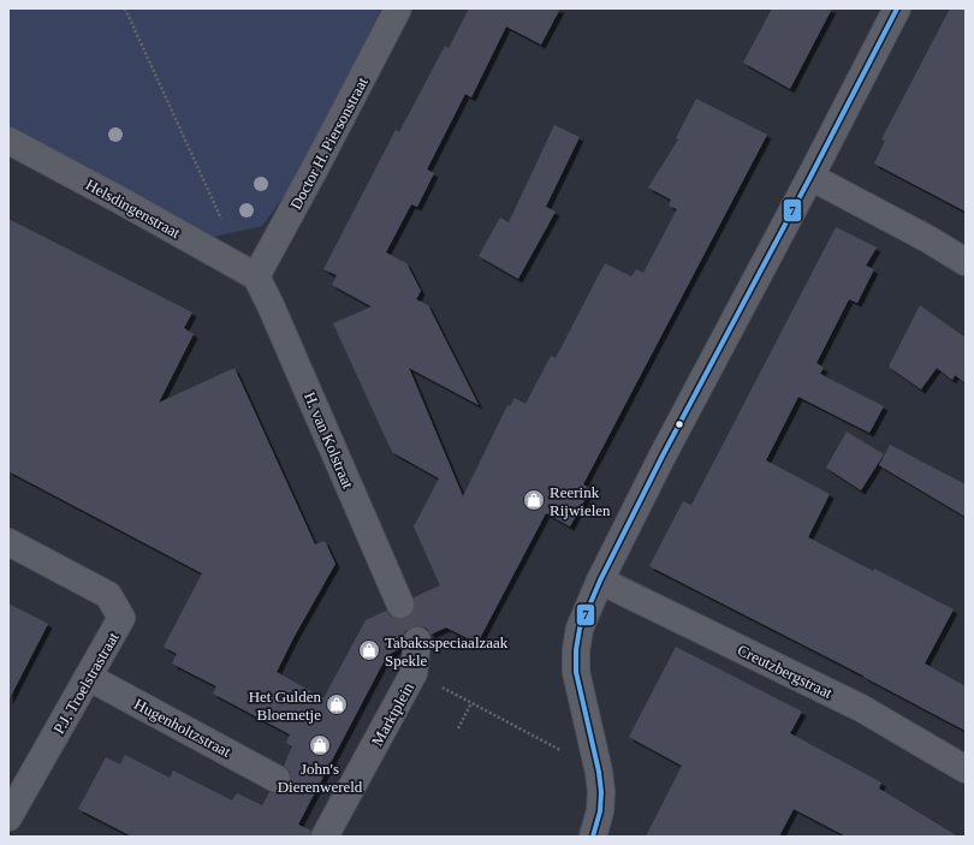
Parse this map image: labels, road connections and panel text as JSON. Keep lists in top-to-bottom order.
{
  "streets": {
    "street": [
      "Doctor H. Piersonstraat",
      "Helsdingenstraat",
      "H. van Kolstraat",
      "Creutzbergstraat",
      "P.J. Troelstrastraat",
      "Marktplein",
      "Hugenholtzstraat"
    ]
  },
  "crossings": [
    ["Doctor H. Piersonstraat", "Helsdingenstraat"],
    ["Doctor H. Piersonstraat", "H. van Kolstraat"],
    ["Helsdingenstraat", "H. van Kolstraat"],
    ["P.J. Troelstrastraat", "Hugenholtzstraat"]
  ],
  "places": {
    "shop": [
      "Reerink Rijwielen",
      "Tabaksspeciaalzaak Spekle",
      "Het Gulden Bloemetje",
      "John's Dierenwereld"
    ]
  },
  "lines": ["transit line 7"]
}
